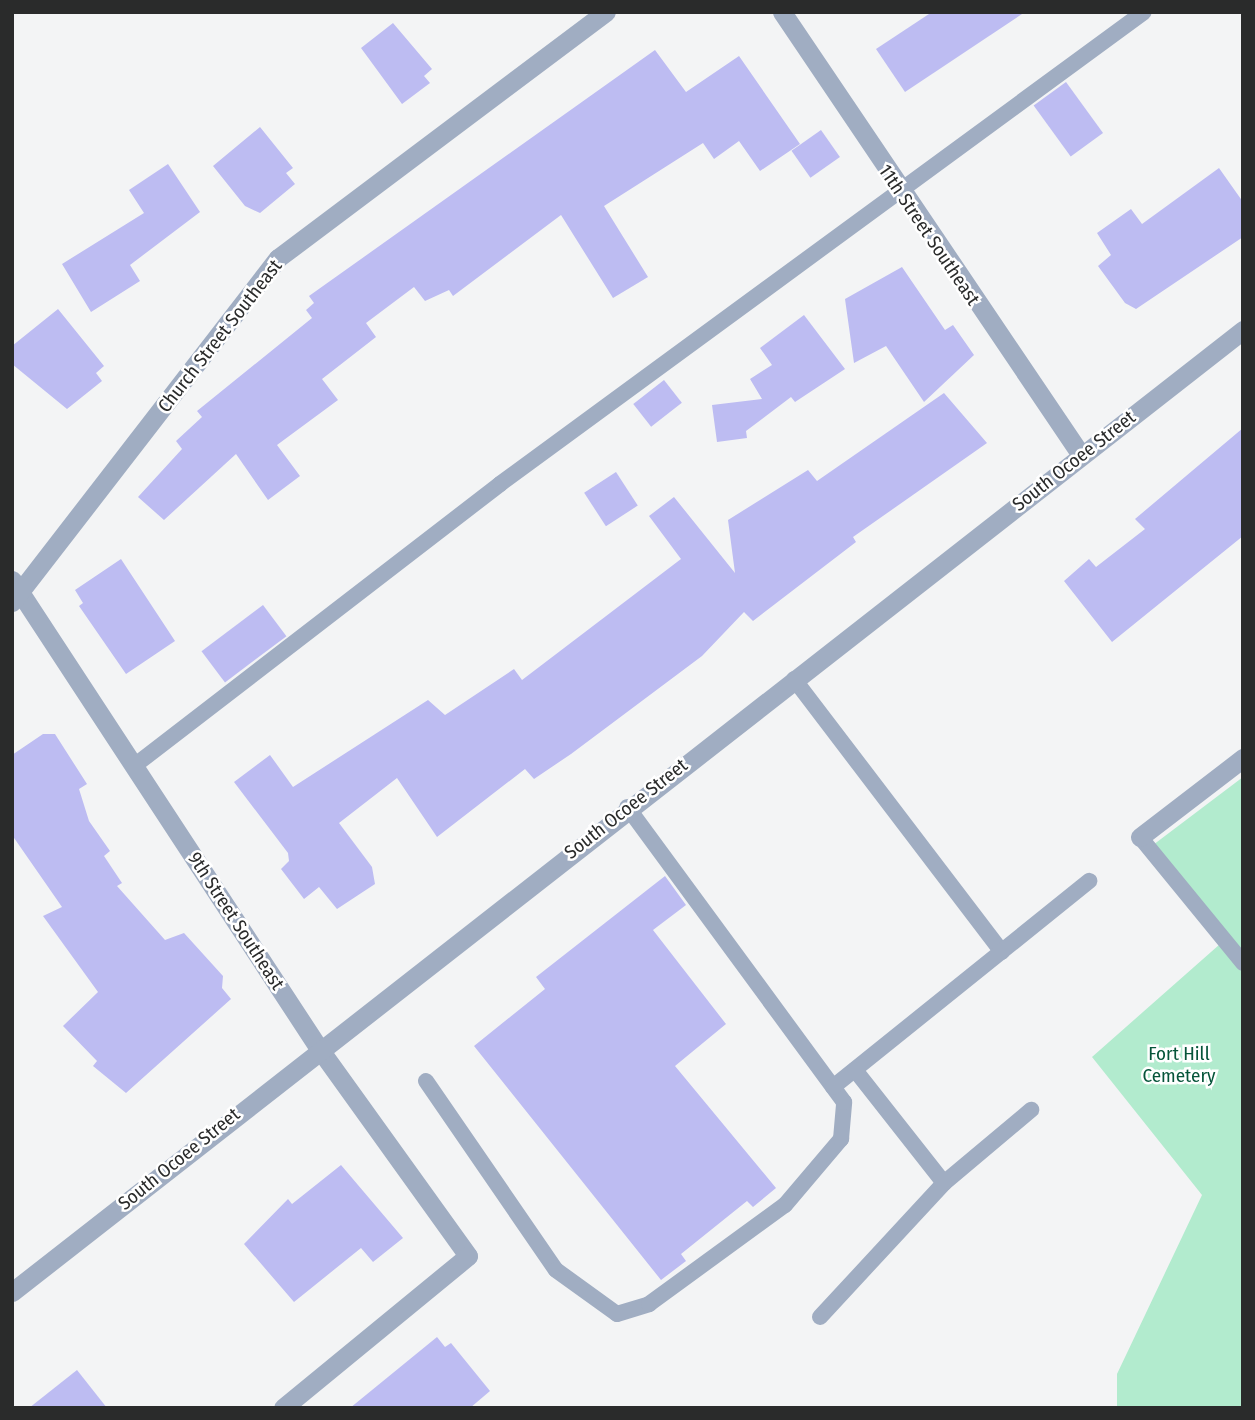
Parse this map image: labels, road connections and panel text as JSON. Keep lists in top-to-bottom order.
{
  "streets": {
    "street": [
      "11th Street Southeast",
      "Church Street Southeast",
      "South Ocoee Street",
      "9th Street Southeast"
    ]
  },
  "crossings": [
    ["11th Street Southeast", "South Ocoee Street"],
    ["Church Street Southeast", "9th Street Southeast"],
    ["South Ocoee Street", "9th Street Southeast"]
  ],
  "parks": ["Fort Hill Cemetery"]
}
